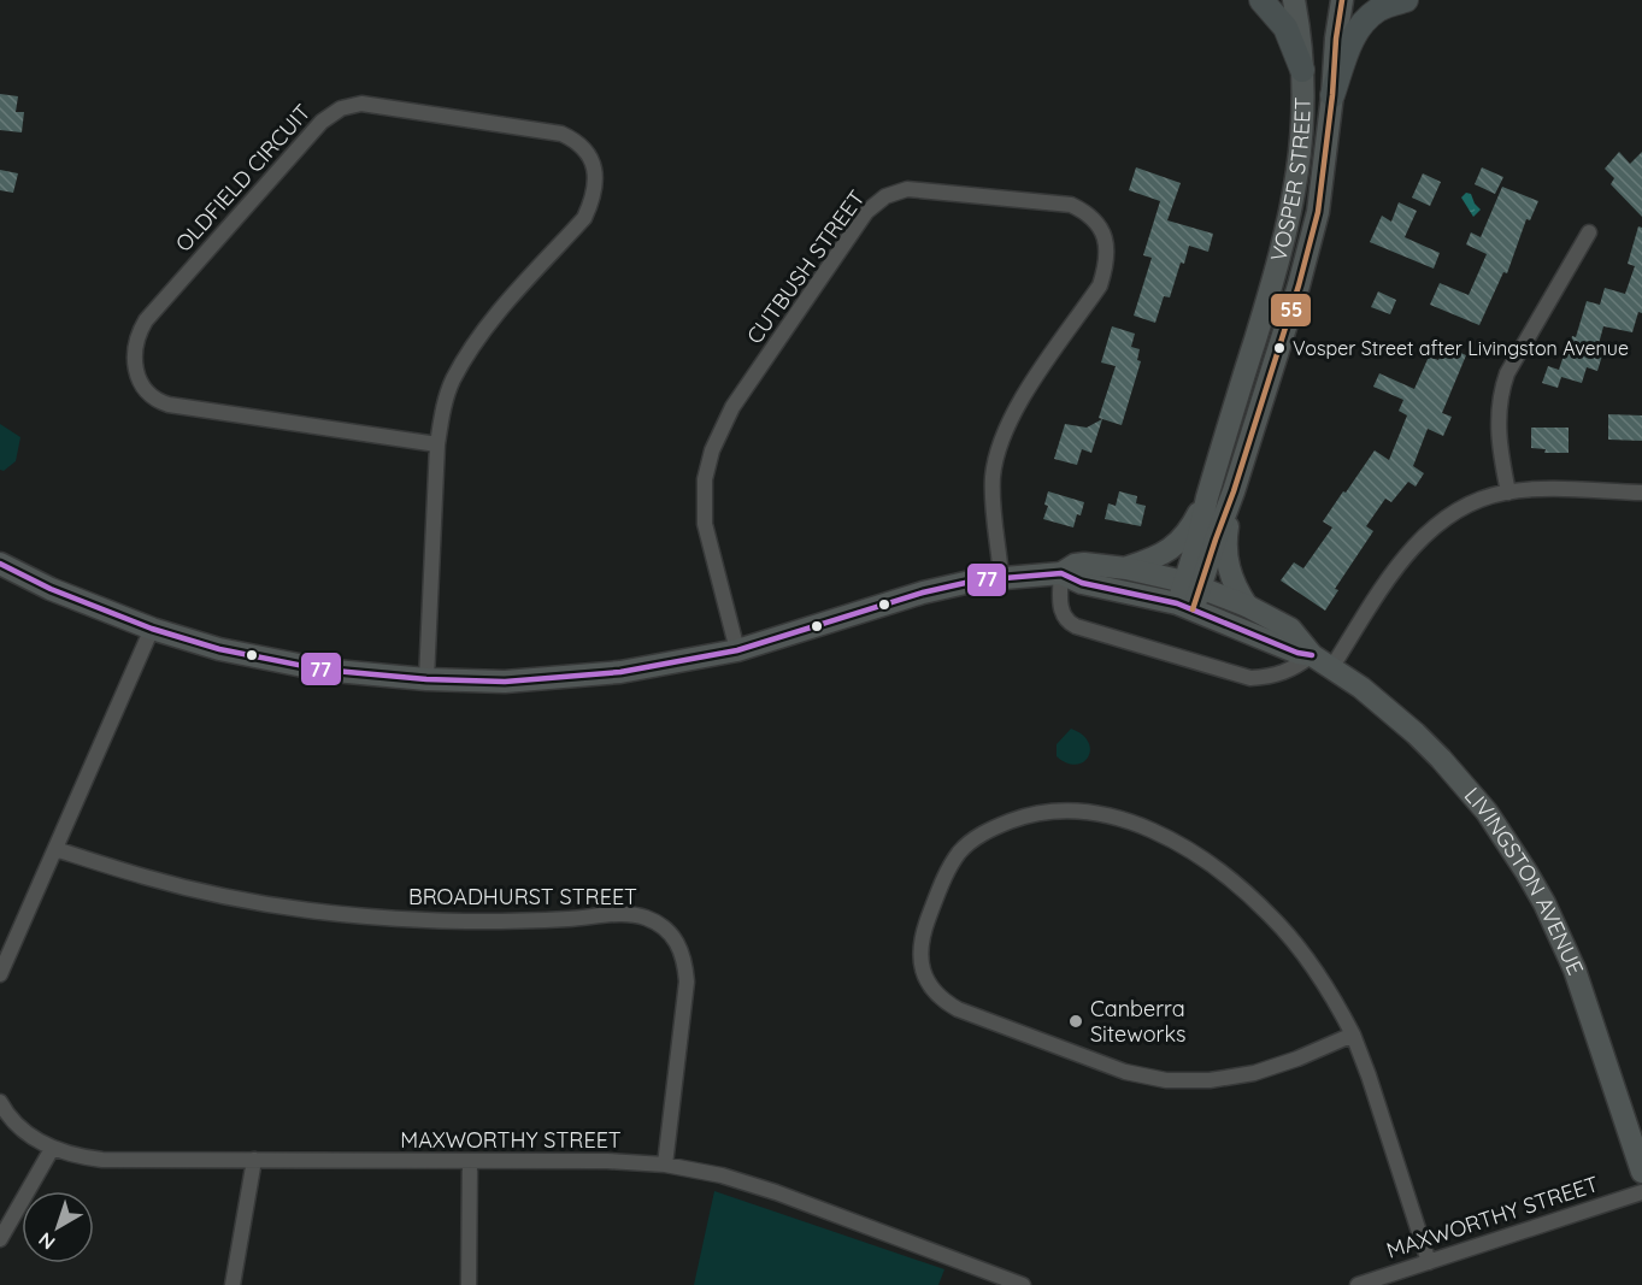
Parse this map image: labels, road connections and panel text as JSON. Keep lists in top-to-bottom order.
{
  "streets": {
    "street": [
      "OLDFIELD CIRCUIT",
      "VOSPER STREET",
      "CUTBUSH STREET",
      "LIVINGSTON AVENUE",
      "BROADHURST STREET",
      "MAXWORTHY STREET"
    ]
  },
  "crossings": [
    ["OLDFIELD CIRCUIT", "LIVINGSTON AVENUE"],
    ["VOSPER STREET", "LIVINGSTON AVENUE"],
    ["CUTBUSH STREET", "LIVINGSTON AVENUE"],
    ["BROADHURST STREET", "MAXWORTHY STREET"]
  ],
  "places": ["Vosper Street after Livingston Avenue", "Canberra Siteworks"],
  "lines": ["transit line 55", "transit line 77"],
  "north": "bottom left"
}
